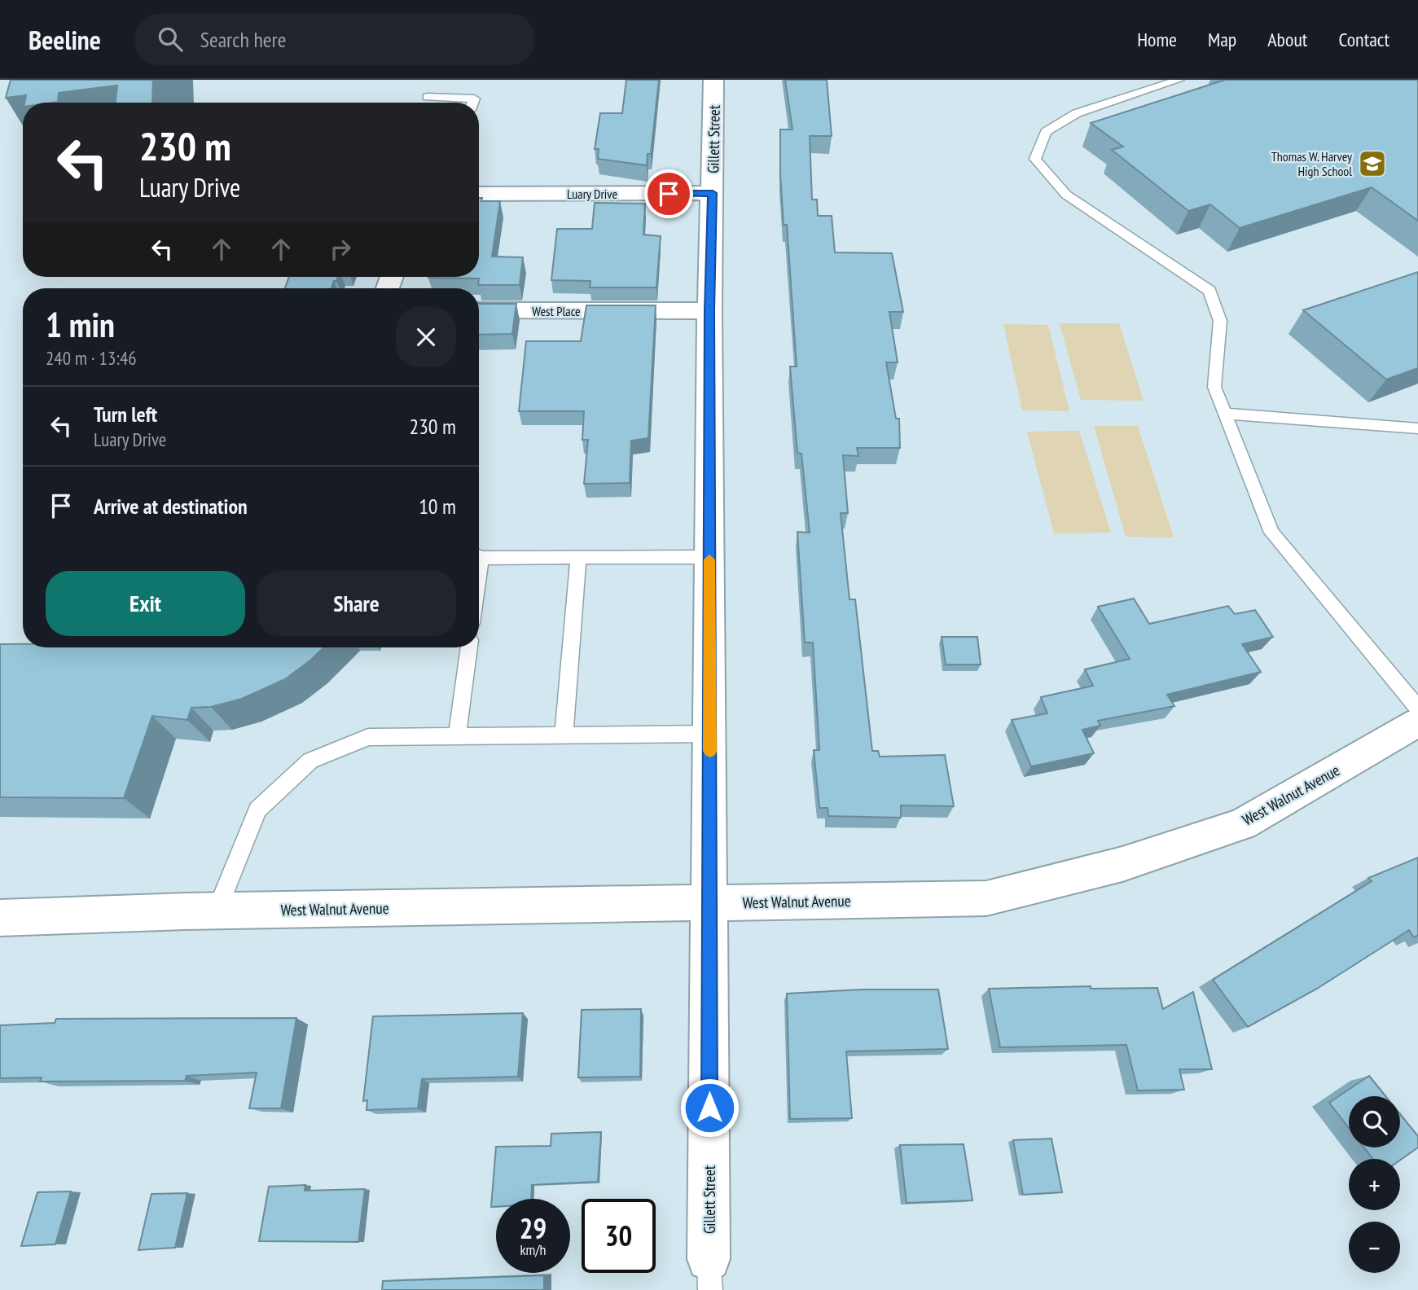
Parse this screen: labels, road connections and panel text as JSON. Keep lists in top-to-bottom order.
{
  "streets": {
    "street": [
      "Gillett Street",
      "Luary Drive",
      "West Place",
      "West Walnut Avenue"
    ]
  },
  "crossings": [
    ["Gillett Street", "Luary Drive"],
    ["Gillett Street", "West Place"],
    ["Gillett Street", "West Walnut Avenue"]
  ],
  "places": {
    "school or university": ["Thomas W. Harvey High School"]
  },
  "page": {
    "header": "Beeline",
    "search": "Search here",
    "nav": [
      "Home",
      "Map",
      "About",
      "Contact"
    ],
    "turn": ["230 m", "Luary Drive"],
    "heading": ["1 min", "240 m · 13:46"],
    "list": [
      {
        "name": "Turn left",
        "note": "Luary Drive",
        "value": "230 m"
      },
      {
        "name": "Arrive at destination",
        "value": "10 m"
      }
    ],
    "buttons": ["Exit", "Share"],
    "map_buttons": ["+", "−"],
    "speed": "29 km/h",
    "limit": "30"
  }
}
